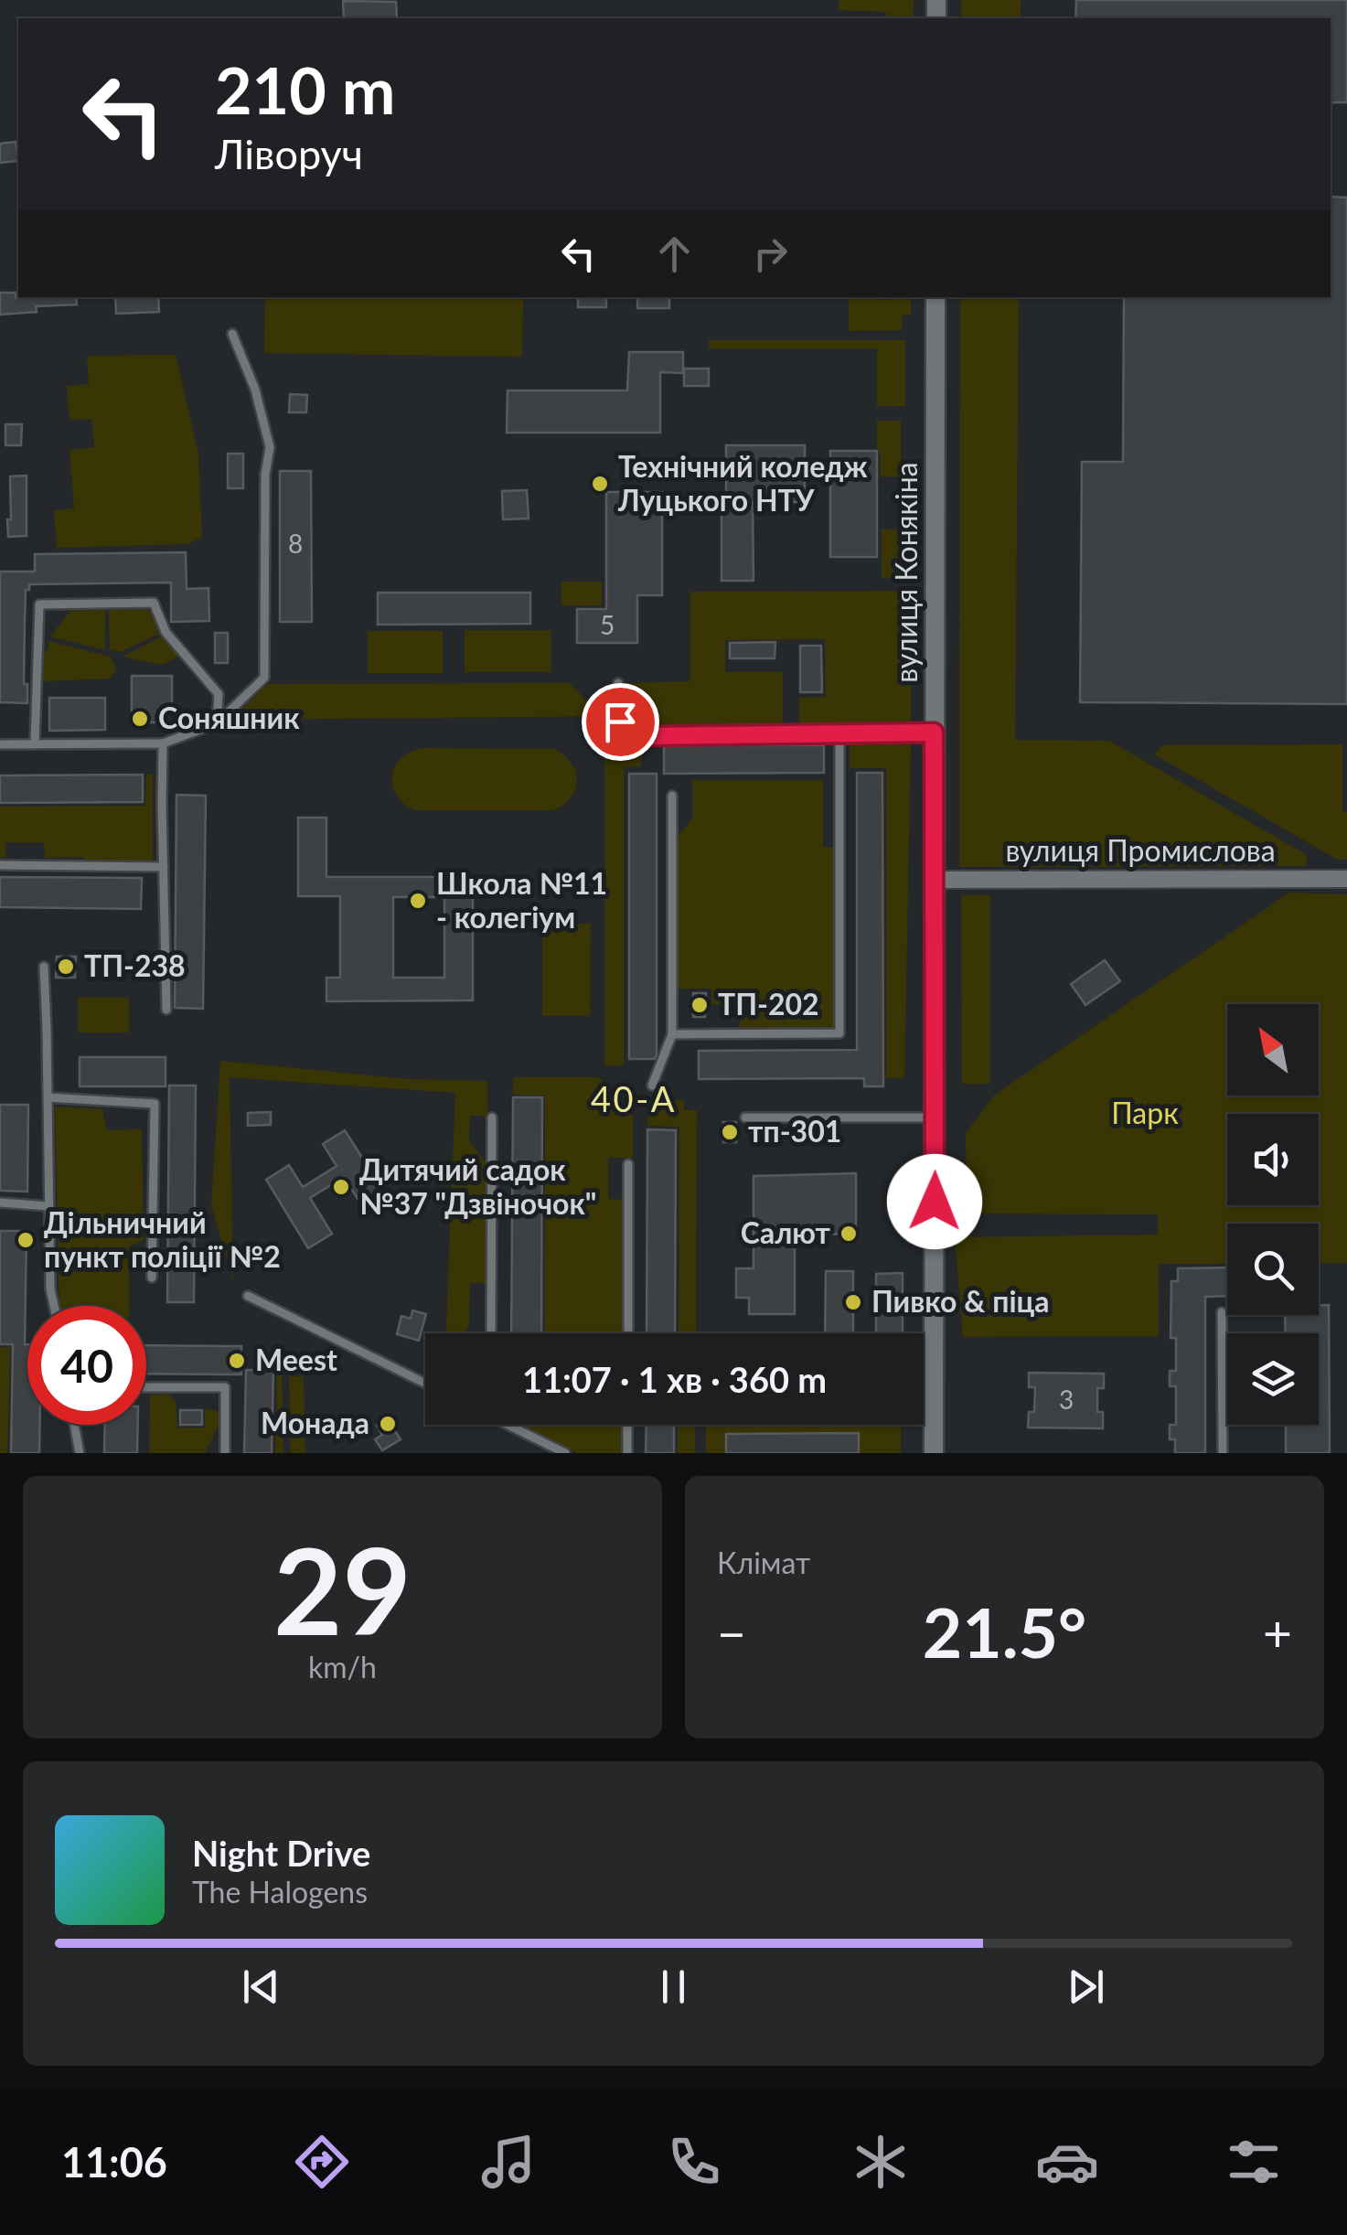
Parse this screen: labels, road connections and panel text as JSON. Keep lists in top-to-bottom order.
{
  "streets": {
    "street": ["вулиця Конякіна", "вулиця Промислова"]
  },
  "crossings": [
    ["вулиця Конякіна", "вулиця Промислова"]
  ],
  "districts": ["40-А"],
  "parks": ["Парк"],
  "places": [
    "Технічний коледж Луцького НТУ",
    "Соняшник",
    "Школа №11 - колегіум",
    "ТП-238",
    "ТП-202",
    "тп-301",
    "Дитячий садок №37 \"Дзвіночок\"",
    "Салют",
    "Дільничний пункт поліції №2",
    "Пивко & піца",
    "Meest",
    "Монада"
  ],
  "house_numbers": ["8", "5", "3"],
  "north": "top left",
  "page": {
    "turn": ["210 m", "Ліворуч"],
    "limit": "40",
    "trip": "11:07 · 1 хв · 360 m",
    "tile": [
      ["29", "km/h"],
      "Клімат"
    ],
    "heat": ["−", "21.5°", "+"],
    "song": ["Night Drive", "The Halogens"],
    "tabs": "11:06"
  }
}
